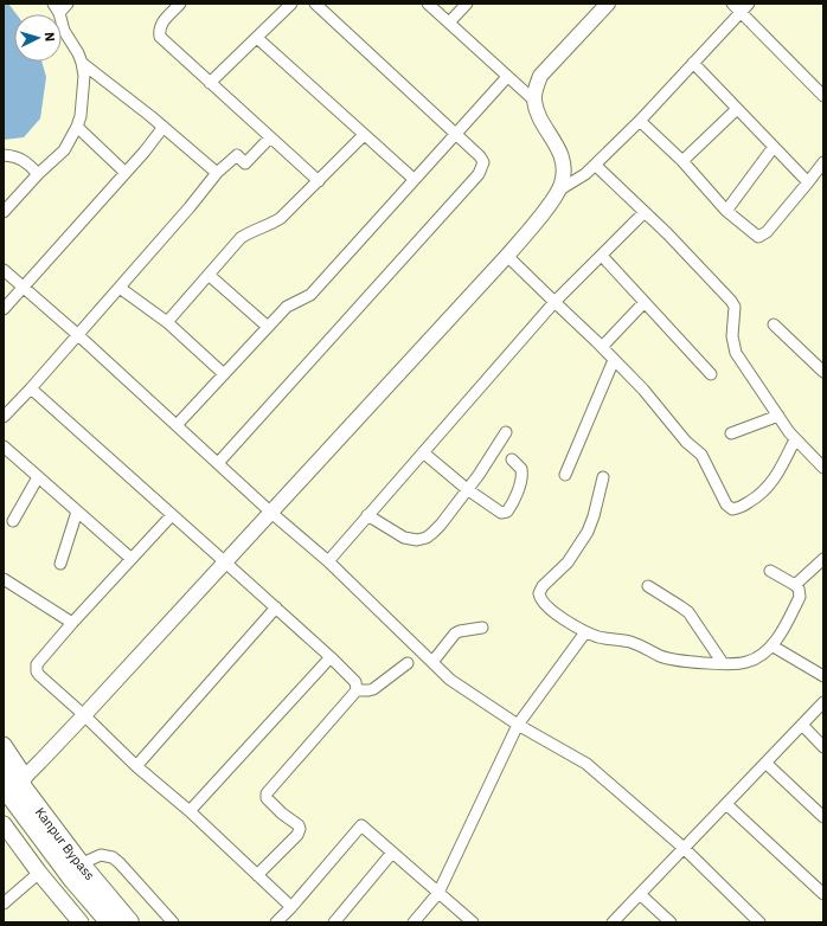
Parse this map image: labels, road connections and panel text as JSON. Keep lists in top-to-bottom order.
{
  "streets": {
    "highway": ["Kanpur Bypass"]
  },
  "north": "right"
}
